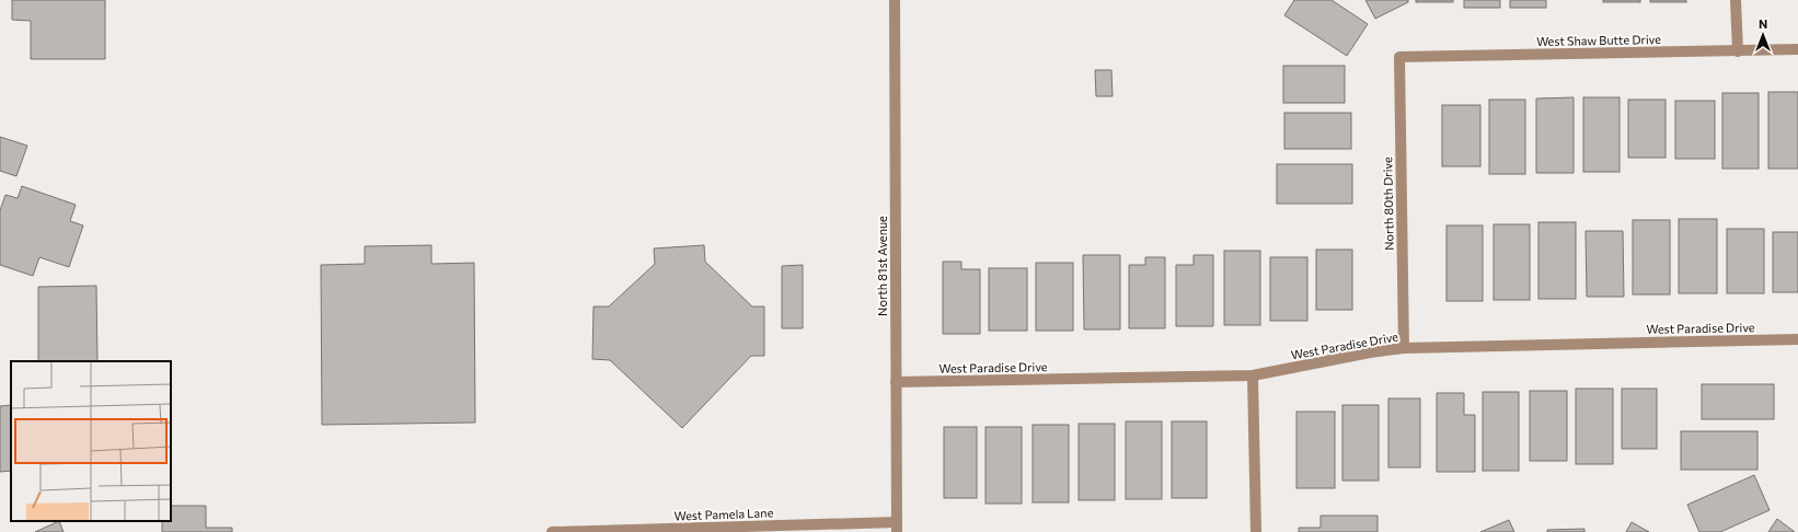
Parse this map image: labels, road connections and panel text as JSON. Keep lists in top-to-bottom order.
{
  "streets": {
    "street": [
      "West Shaw Butte Drive",
      "North 80th Drive",
      "North 81st Avenue",
      "West Paradise Drive",
      "West Pamela Lane"
    ]
  },
  "crossings": [
    ["West Shaw Butte Drive", "North 80th Drive"],
    ["North 80th Drive", "West Paradise Drive"],
    ["North 81st Avenue", "West Paradise Drive"],
    ["North 81st Avenue", "West Pamela Lane"]
  ],
  "north": "top"
}
